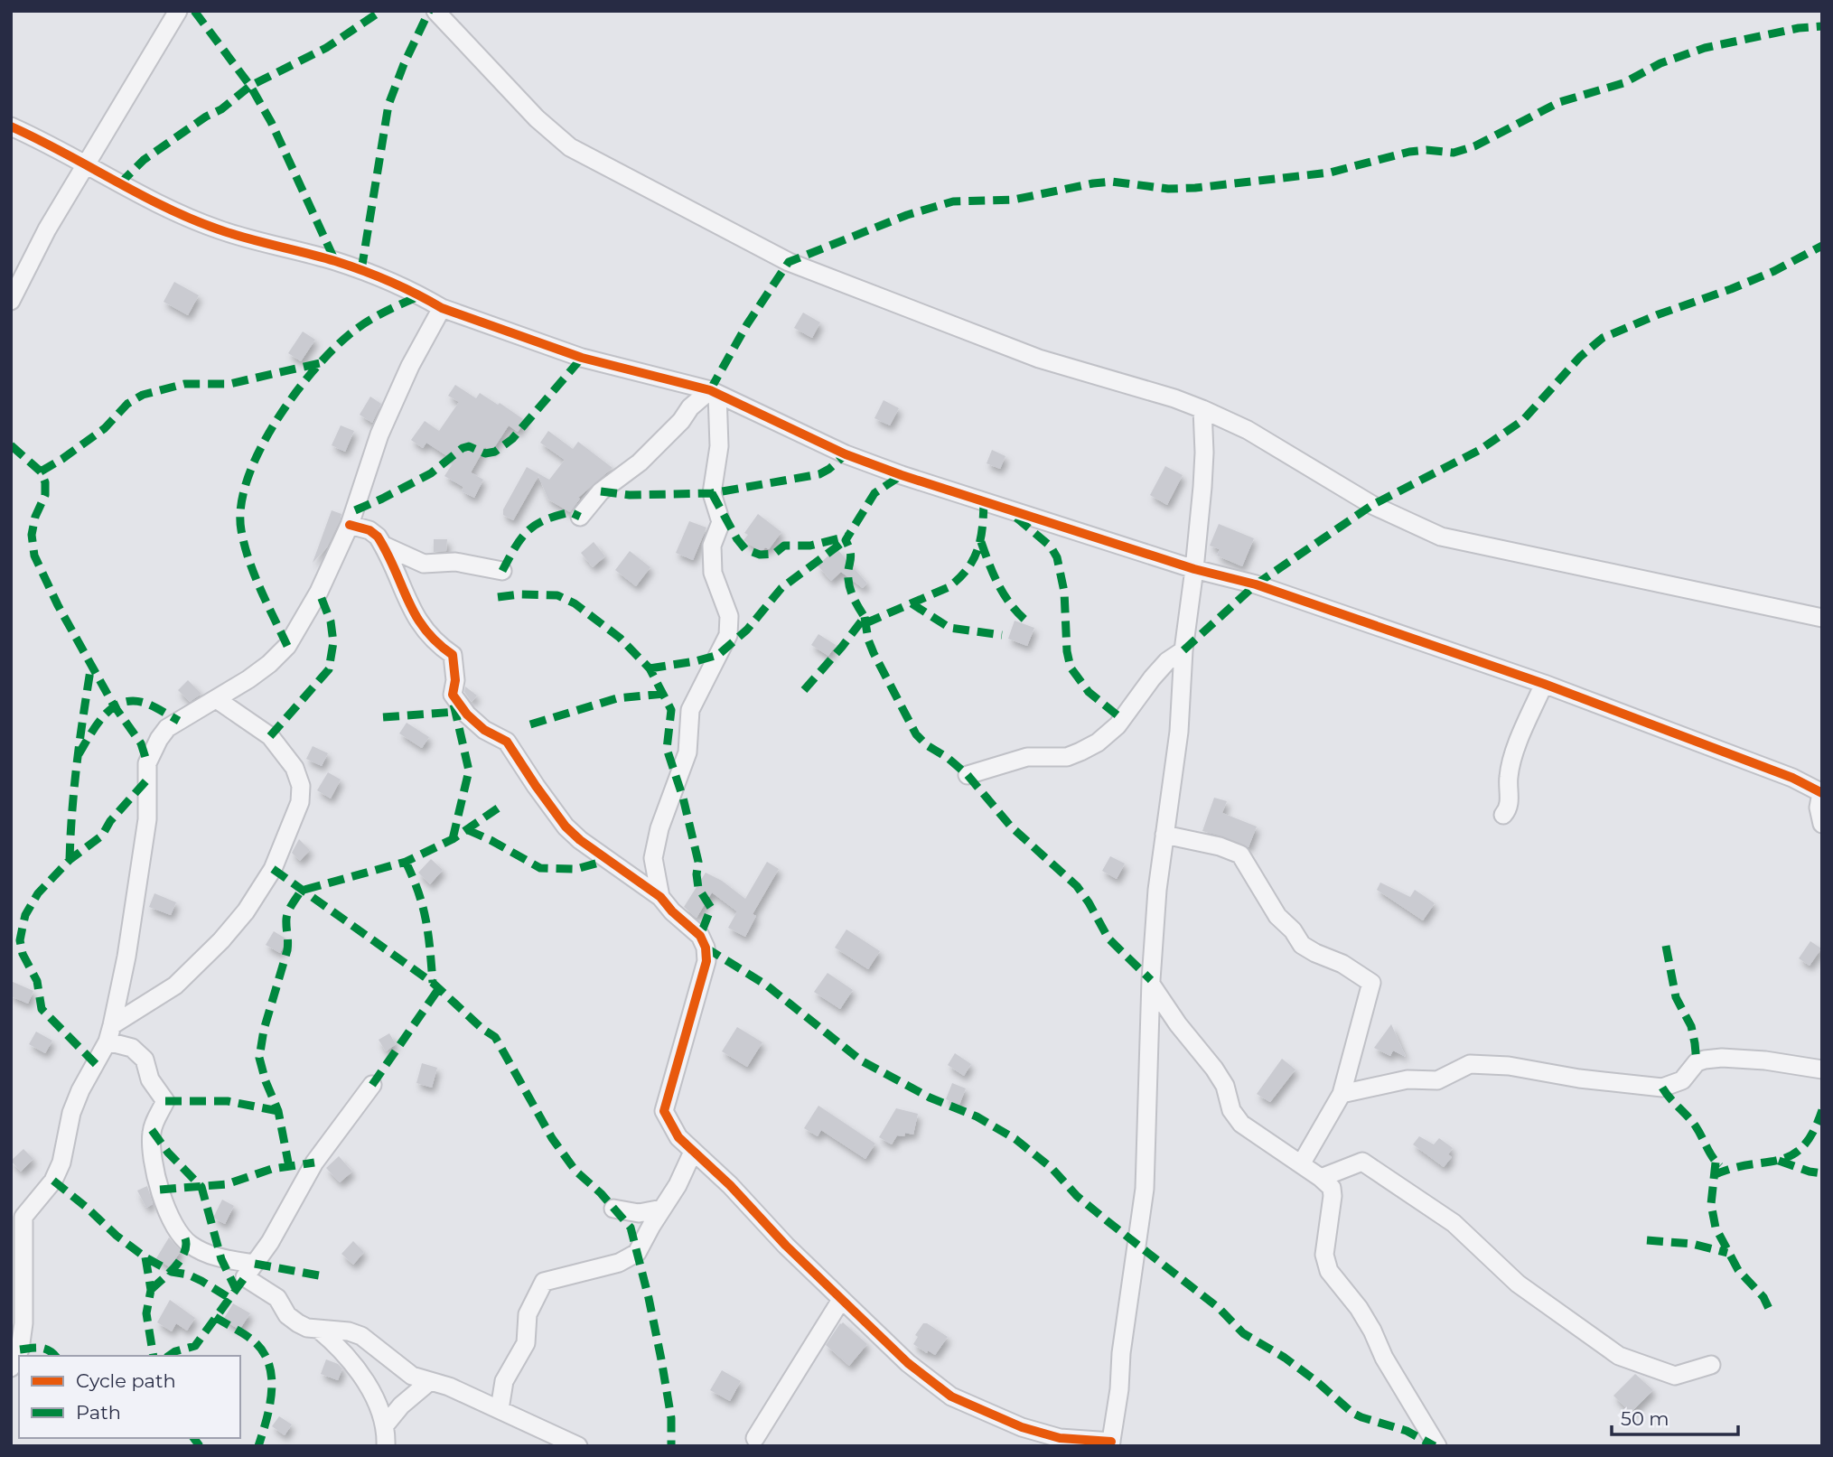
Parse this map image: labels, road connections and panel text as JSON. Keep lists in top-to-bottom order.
{
  "legend": ["Cycle path", "Path"],
  "scale_bar": "50 m"
}
